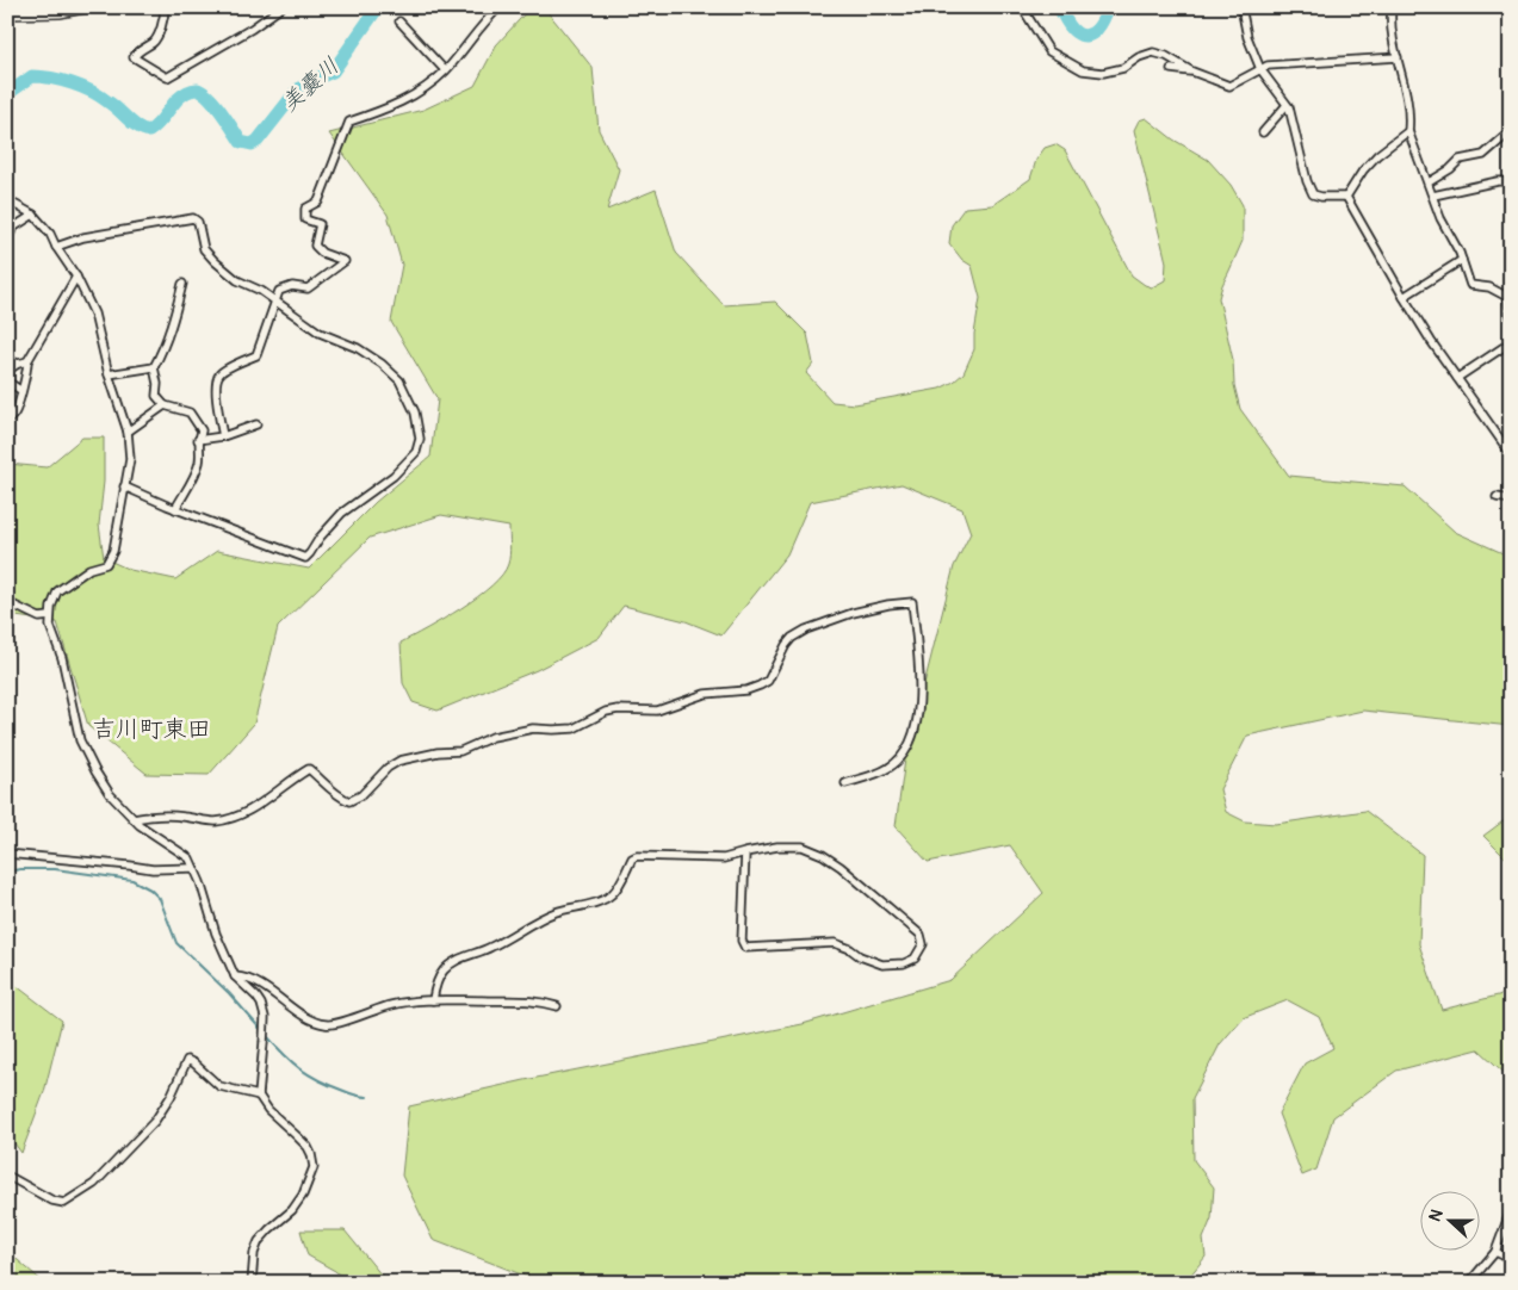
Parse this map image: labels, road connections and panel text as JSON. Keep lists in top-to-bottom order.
{
  "districts": ["吉川町東田"],
  "water": ["美嚢川"],
  "north": "left"
}
